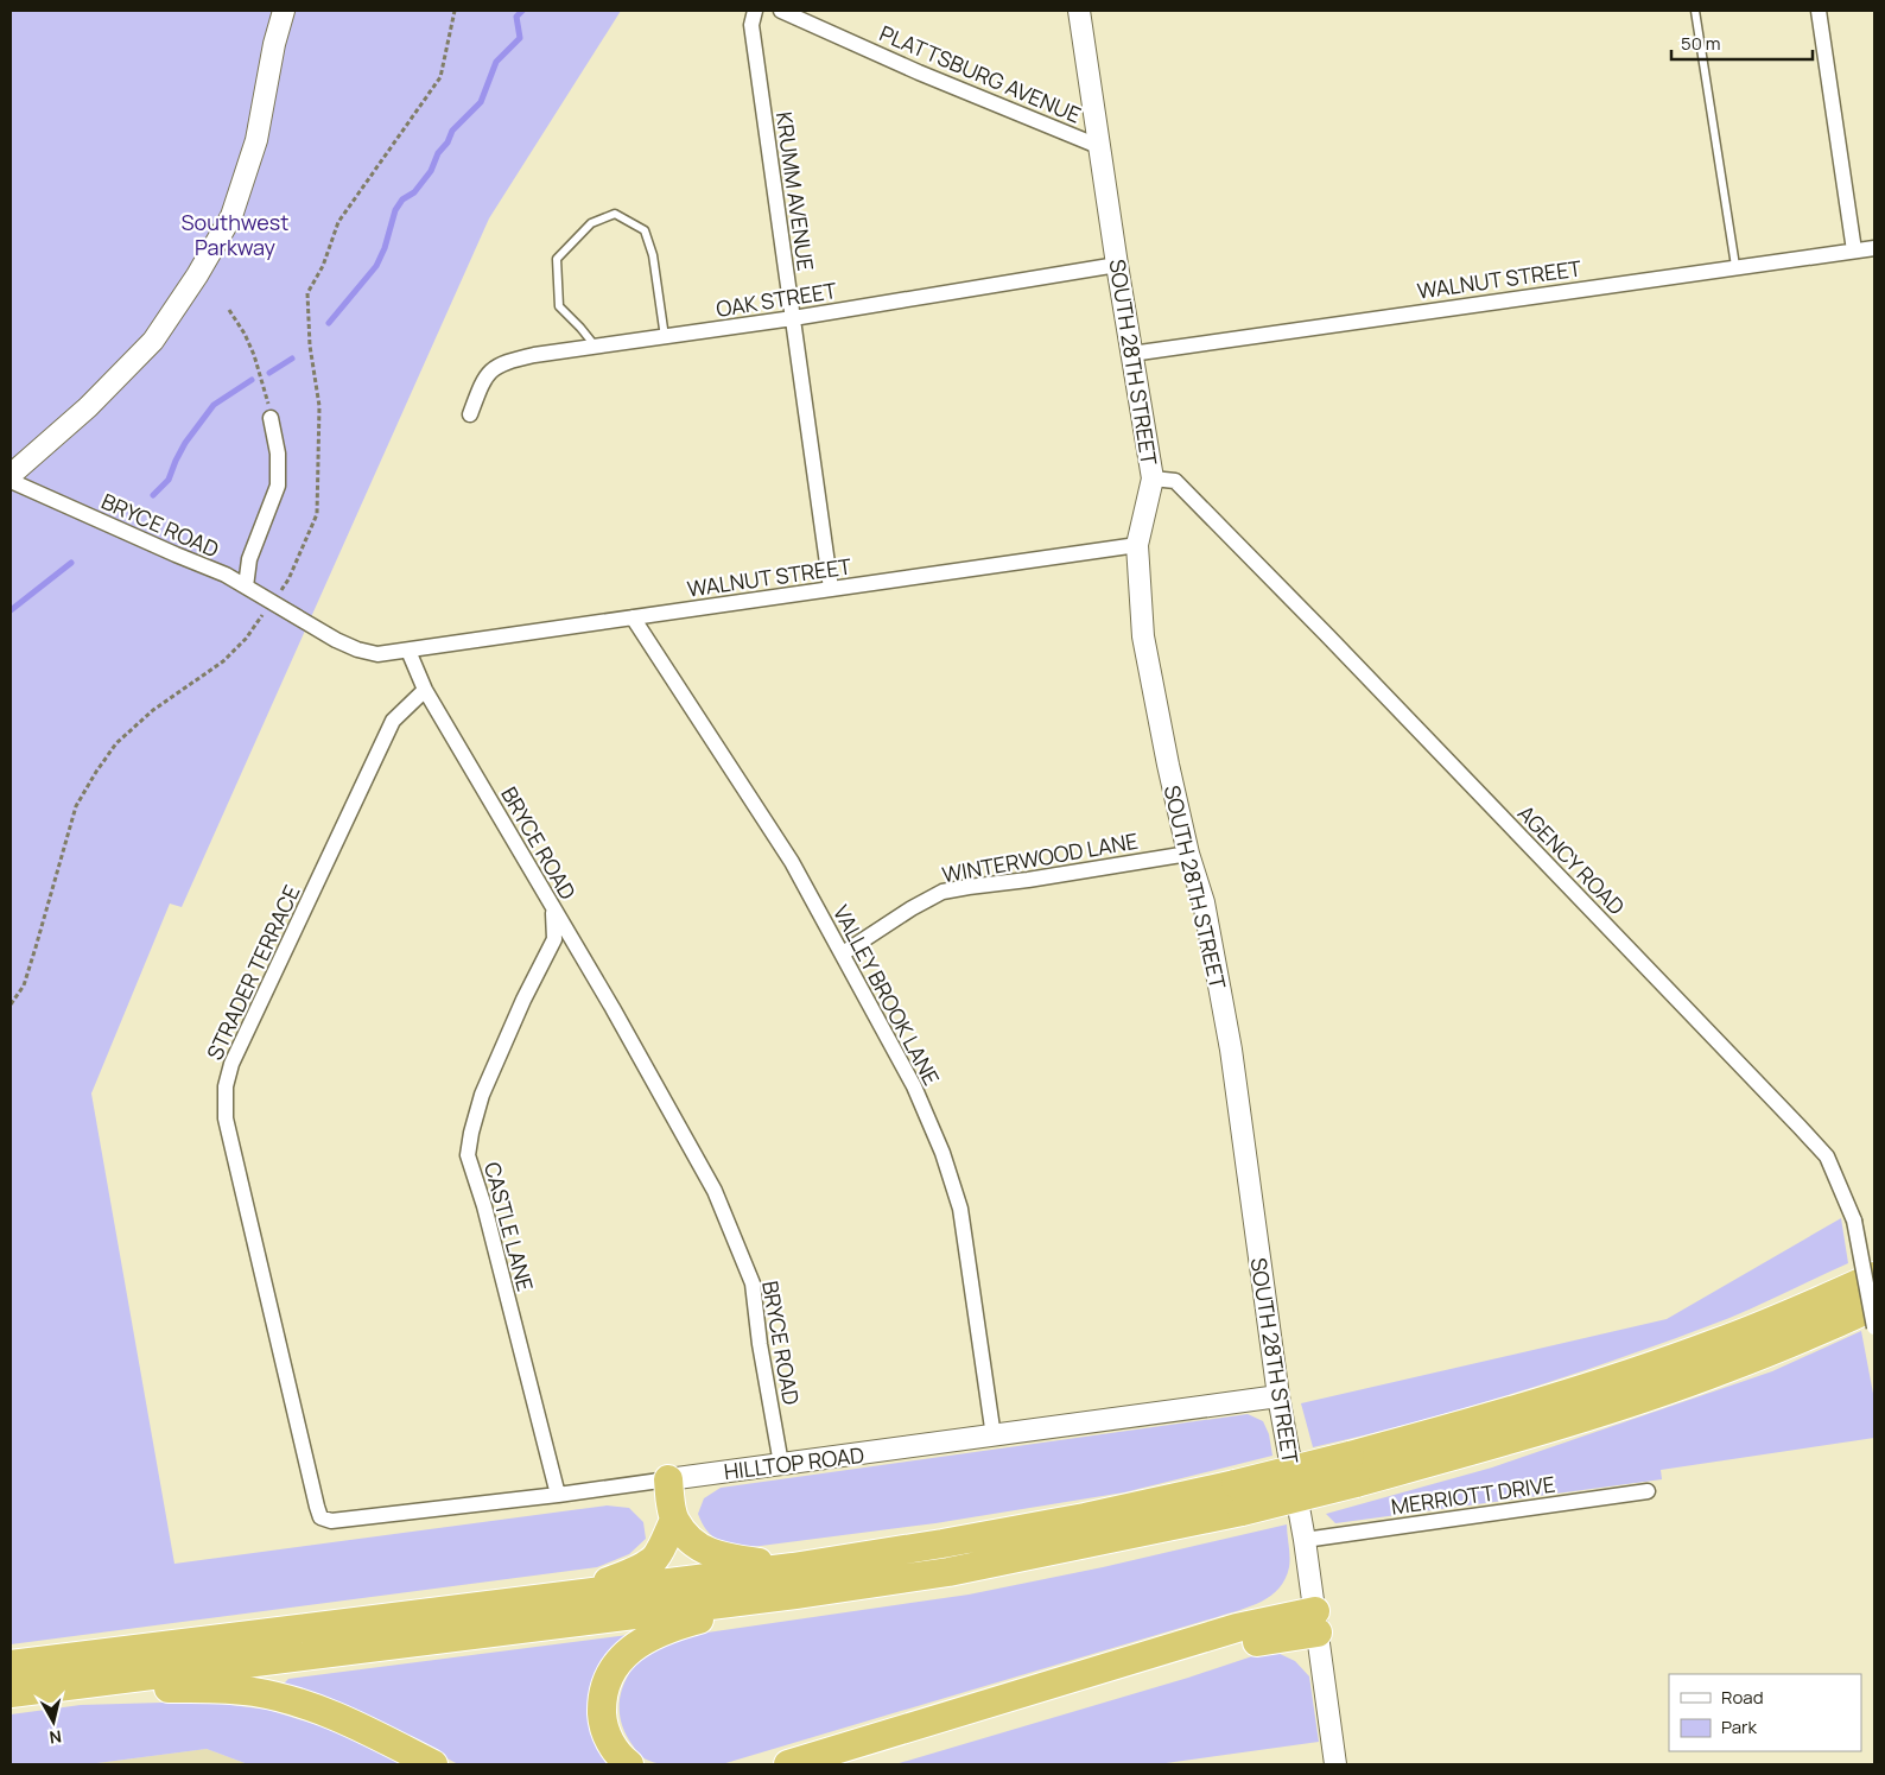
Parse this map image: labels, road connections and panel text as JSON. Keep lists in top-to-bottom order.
{
  "streets": {
    "street": [
      "PLATTSBURG AVENUE",
      "KRUMM AVENUE",
      "WALNUT STREET",
      "OAK STREET",
      "SOUTH 28TH STREET",
      "BRYCE ROAD",
      "WINTERWOOD LANE",
      "AGENCY ROAD",
      "STRADER TERRACE",
      "VALLEY BROOK LANE",
      "CASTLE LANE",
      "HILLTOP ROAD",
      "MERRIOTT DRIVE"
    ]
  },
  "crossings": [
    ["PLATTSBURG AVENUE", "SOUTH 28TH STREET"],
    ["KRUMM AVENUE", "WALNUT STREET"],
    ["KRUMM AVENUE", "OAK STREET"],
    ["WALNUT STREET", "SOUTH 28TH STREET"],
    ["WALNUT STREET", "BRYCE ROAD"],
    ["WALNUT STREET", "VALLEY BROOK LANE"],
    ["OAK STREET", "SOUTH 28TH STREET"],
    ["SOUTH 28TH STREET", "WINTERWOOD LANE"],
    ["SOUTH 28TH STREET", "AGENCY ROAD"],
    ["SOUTH 28TH STREET", "HILLTOP ROAD"],
    ["SOUTH 28TH STREET", "MERRIOTT DRIVE"],
    ["BRYCE ROAD", "STRADER TERRACE"],
    ["BRYCE ROAD", "CASTLE LANE"],
    ["BRYCE ROAD", "HILLTOP ROAD"],
    ["WINTERWOOD LANE", "VALLEY BROOK LANE"],
    ["STRADER TERRACE", "HILLTOP ROAD"],
    ["VALLEY BROOK LANE", "HILLTOP ROAD"],
    ["CASTLE LANE", "HILLTOP ROAD"]
  ],
  "parks": ["Southwest Parkway"],
  "legend": ["Road", "Park"],
  "scale_bar": "50 m",
  "north": "bottom"
}
